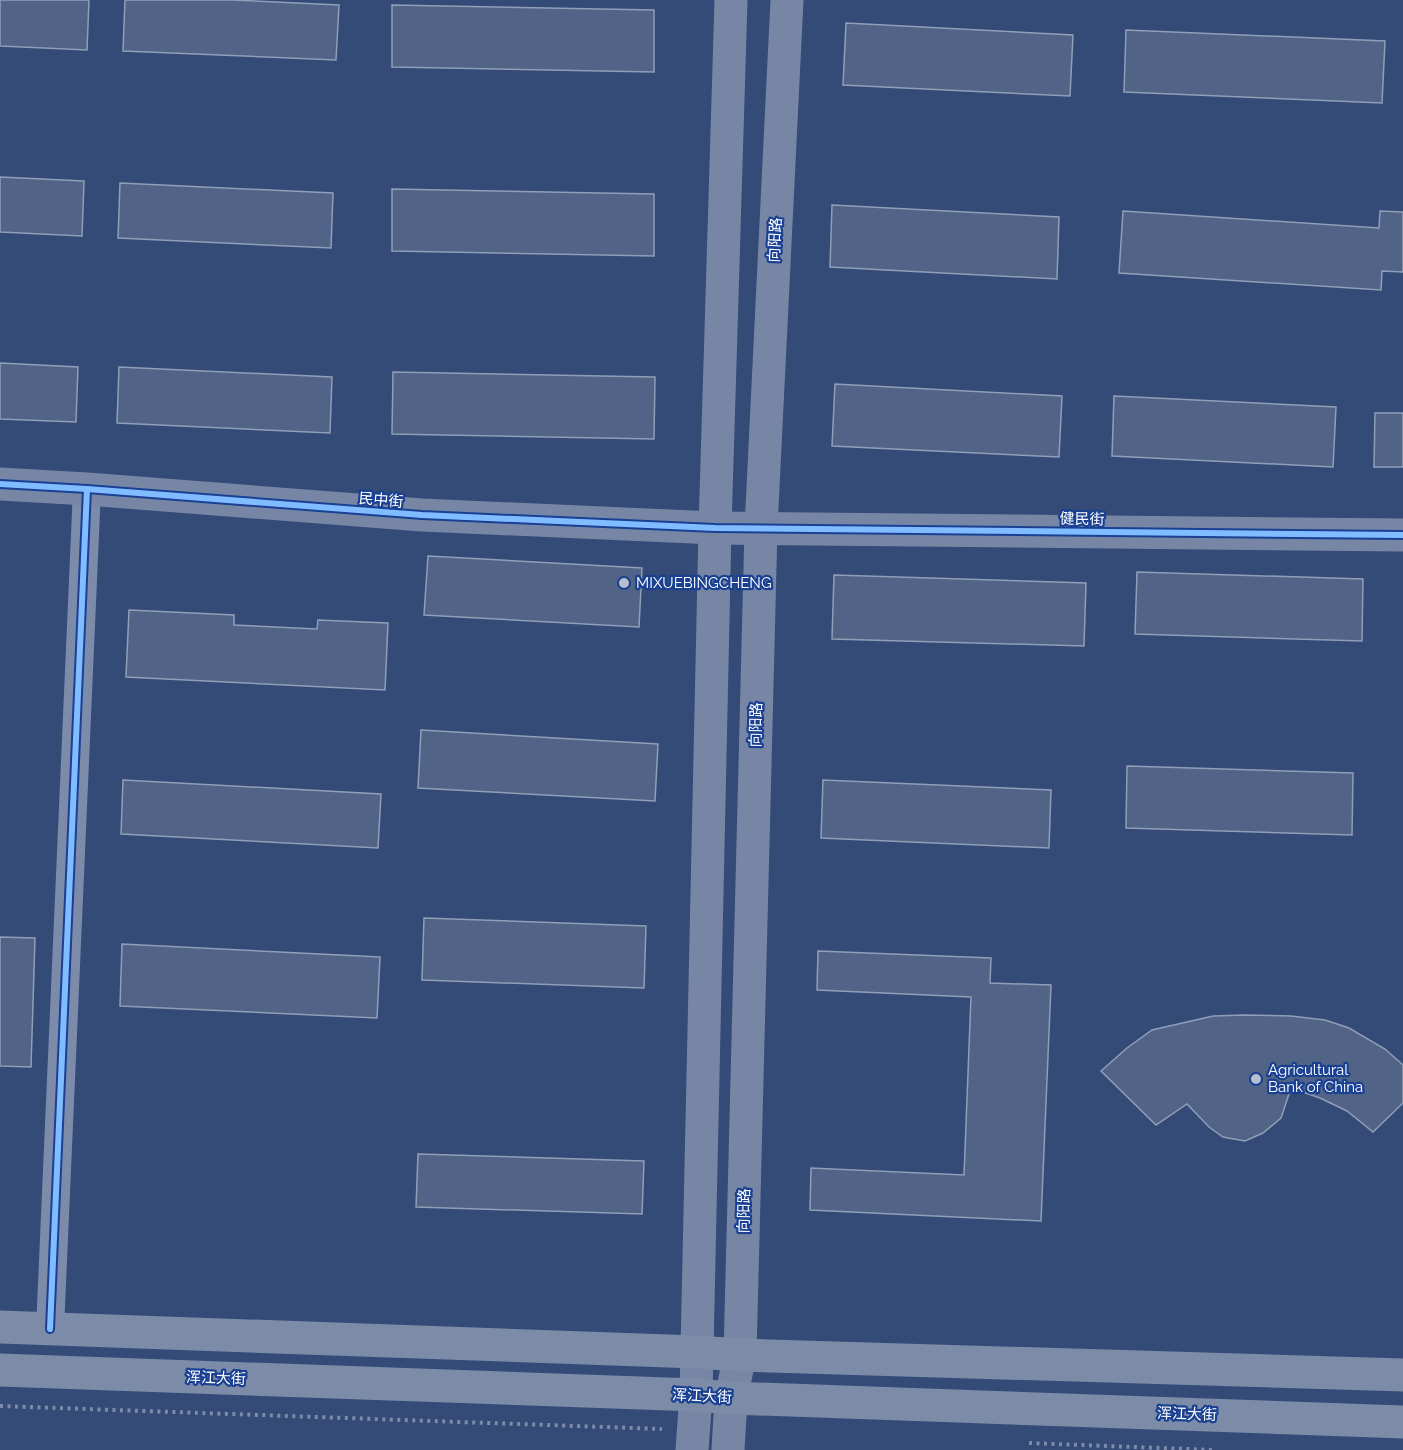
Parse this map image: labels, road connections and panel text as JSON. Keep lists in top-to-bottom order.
{
  "streets": {
    "main road": [
      "向阳路",
      "民中街",
      "健民街",
      "浑江大街"
    ]
  },
  "crossings": [
    ["向阳路", "民中街"],
    ["向阳路", "健民街"],
    ["向阳路", "浑江大街"],
    ["民中街", "健民街"]
  ],
  "places": ["MIXUEBINGCHENG", "Agricultural Bank of China"]
}
